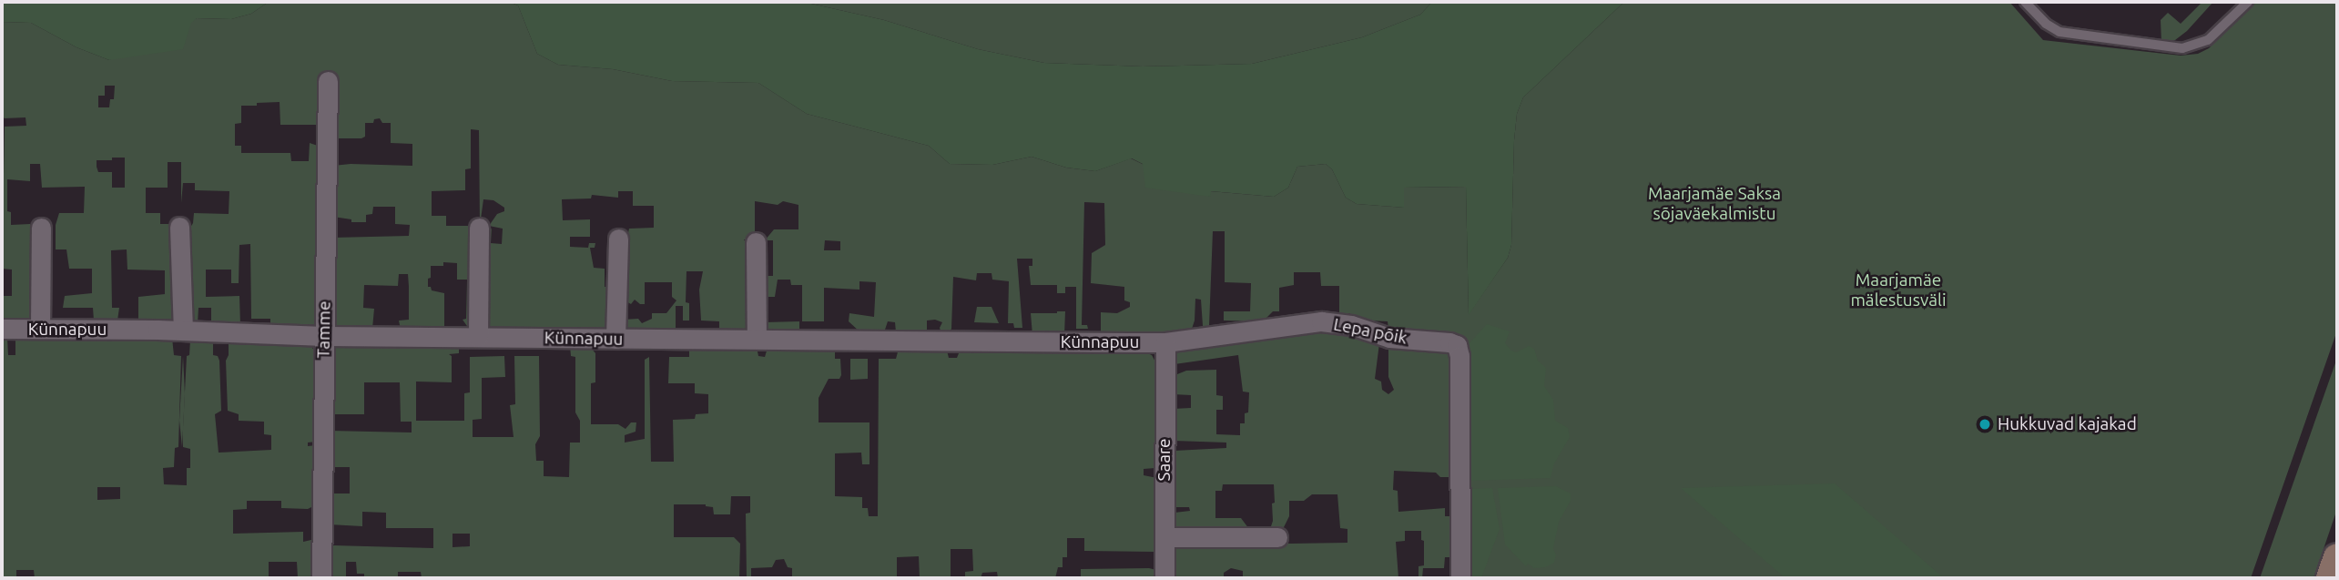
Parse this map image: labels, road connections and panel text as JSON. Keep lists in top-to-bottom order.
{
  "streets": {
    "street": [
      "Künnapuu",
      "Tamme",
      "Lepa põik",
      "Saare"
    ]
  },
  "crossings": [
    ["Künnapuu", "Tamme"],
    ["Künnapuu", "Lepa põik"],
    ["Künnapuu", "Saare"],
    ["Lepa põik", "Saare"]
  ],
  "parks": ["Maarjamäe Saksa sõjaväekalmistu", "Maarjamäe mälestusväli"],
  "places": ["Hukkuvad kajakad"]
}
